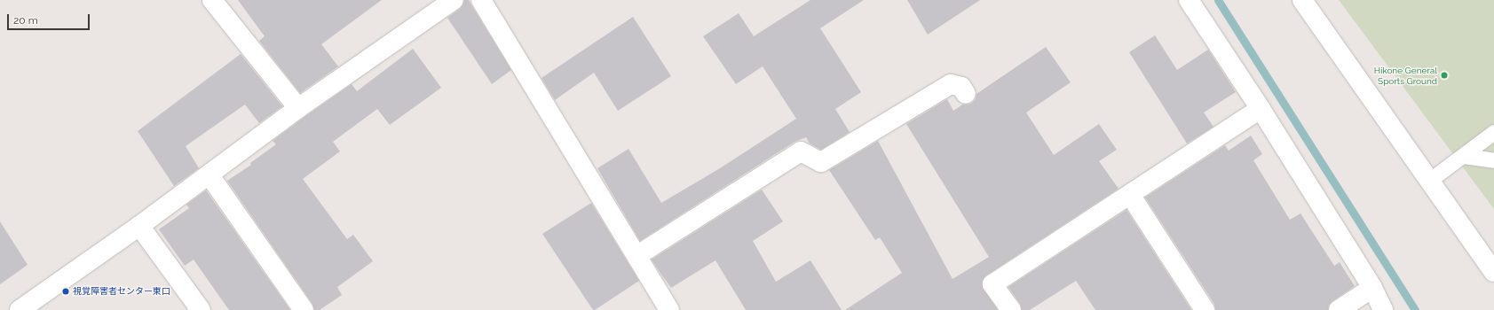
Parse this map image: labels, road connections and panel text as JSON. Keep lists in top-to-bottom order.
{
  "places": ["Hikone General Sports Ground", "視覚障害者センター東口"],
  "scale_bar": "20 m"
}
